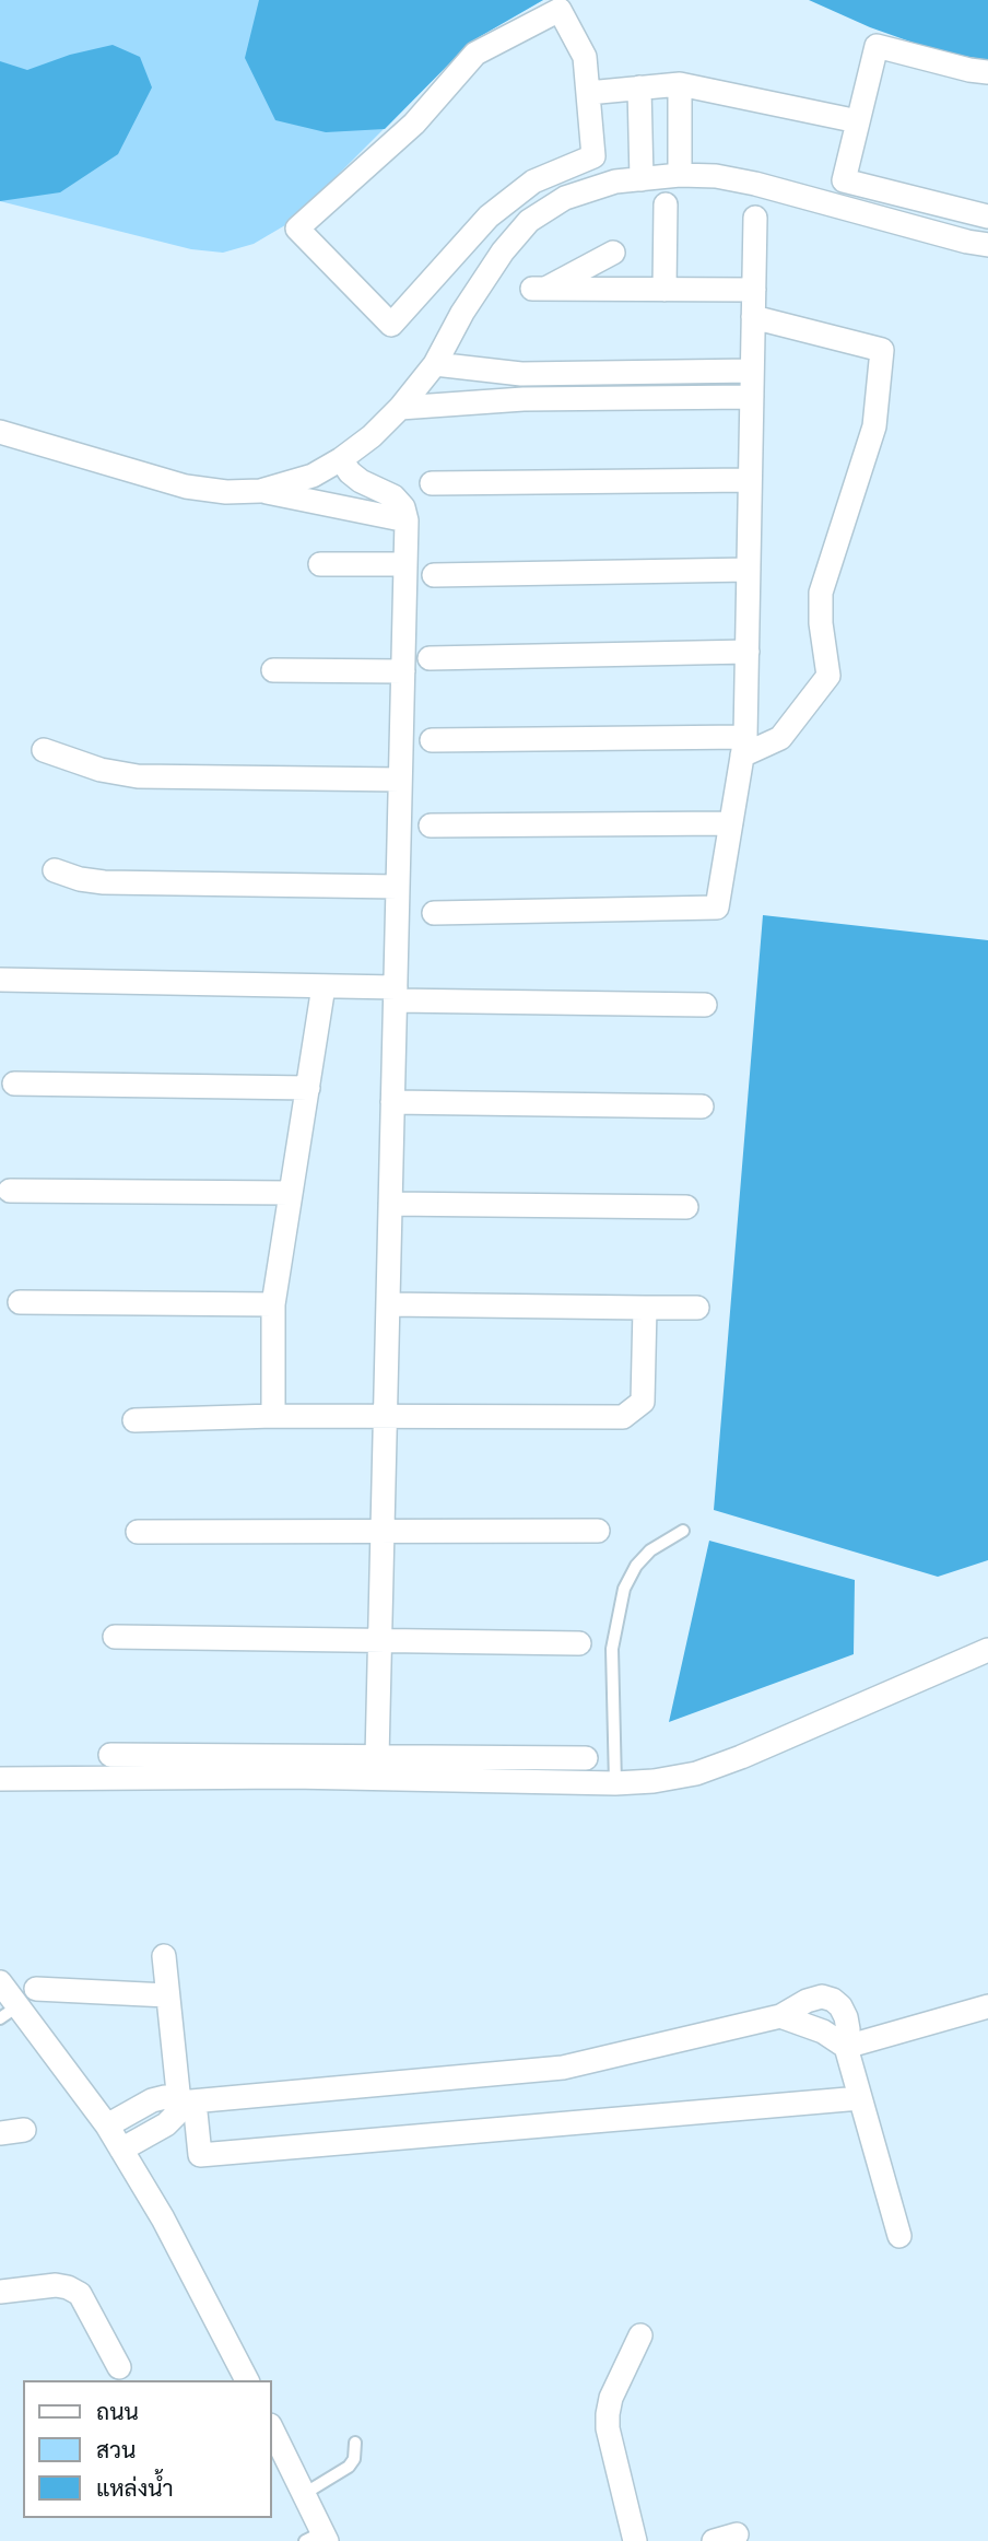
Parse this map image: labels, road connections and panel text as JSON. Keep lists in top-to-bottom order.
{
  "legend": ["ถนน", "สวน", "แหล่งน้ำ"]
}
